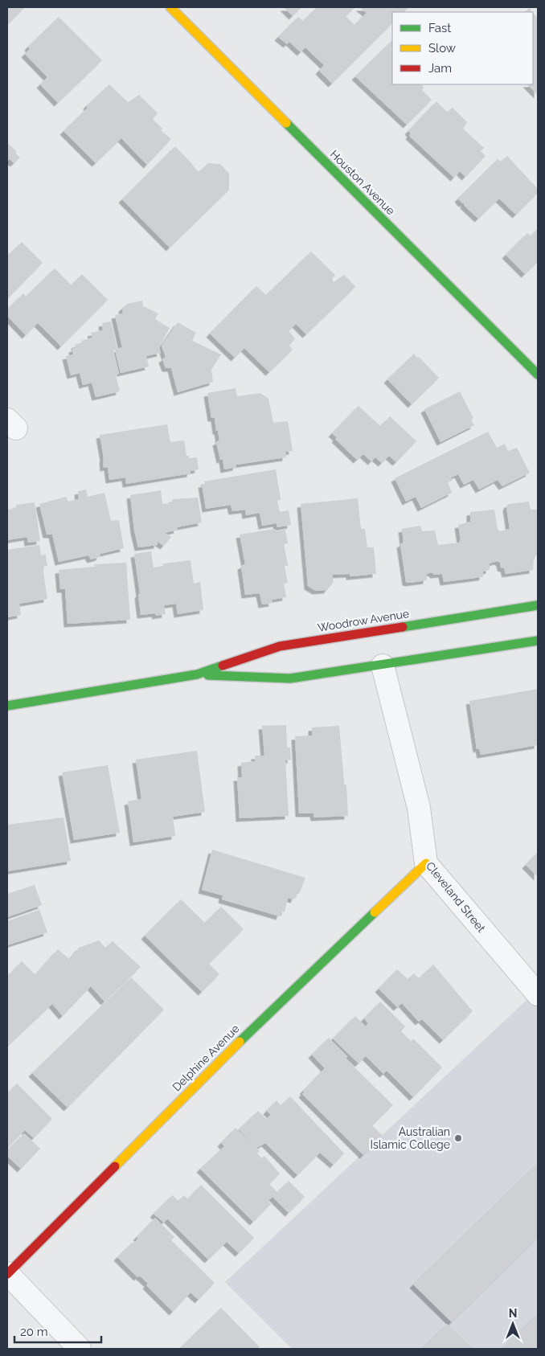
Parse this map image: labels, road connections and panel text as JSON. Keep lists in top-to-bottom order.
{
  "streets": {
    "street": [
      "Houston Avenue",
      "Woodrow Avenue",
      "Cleveland Street",
      "Delphine Avenue"
    ]
  },
  "crossings": [
    ["Woodrow Avenue", "Cleveland Street"],
    ["Cleveland Street", "Delphine Avenue"]
  ],
  "places": ["Australian Islamic College"],
  "legend": ["Fast", "Slow", "Jam"],
  "scale_bar": "20 m",
  "north": "top"
}
